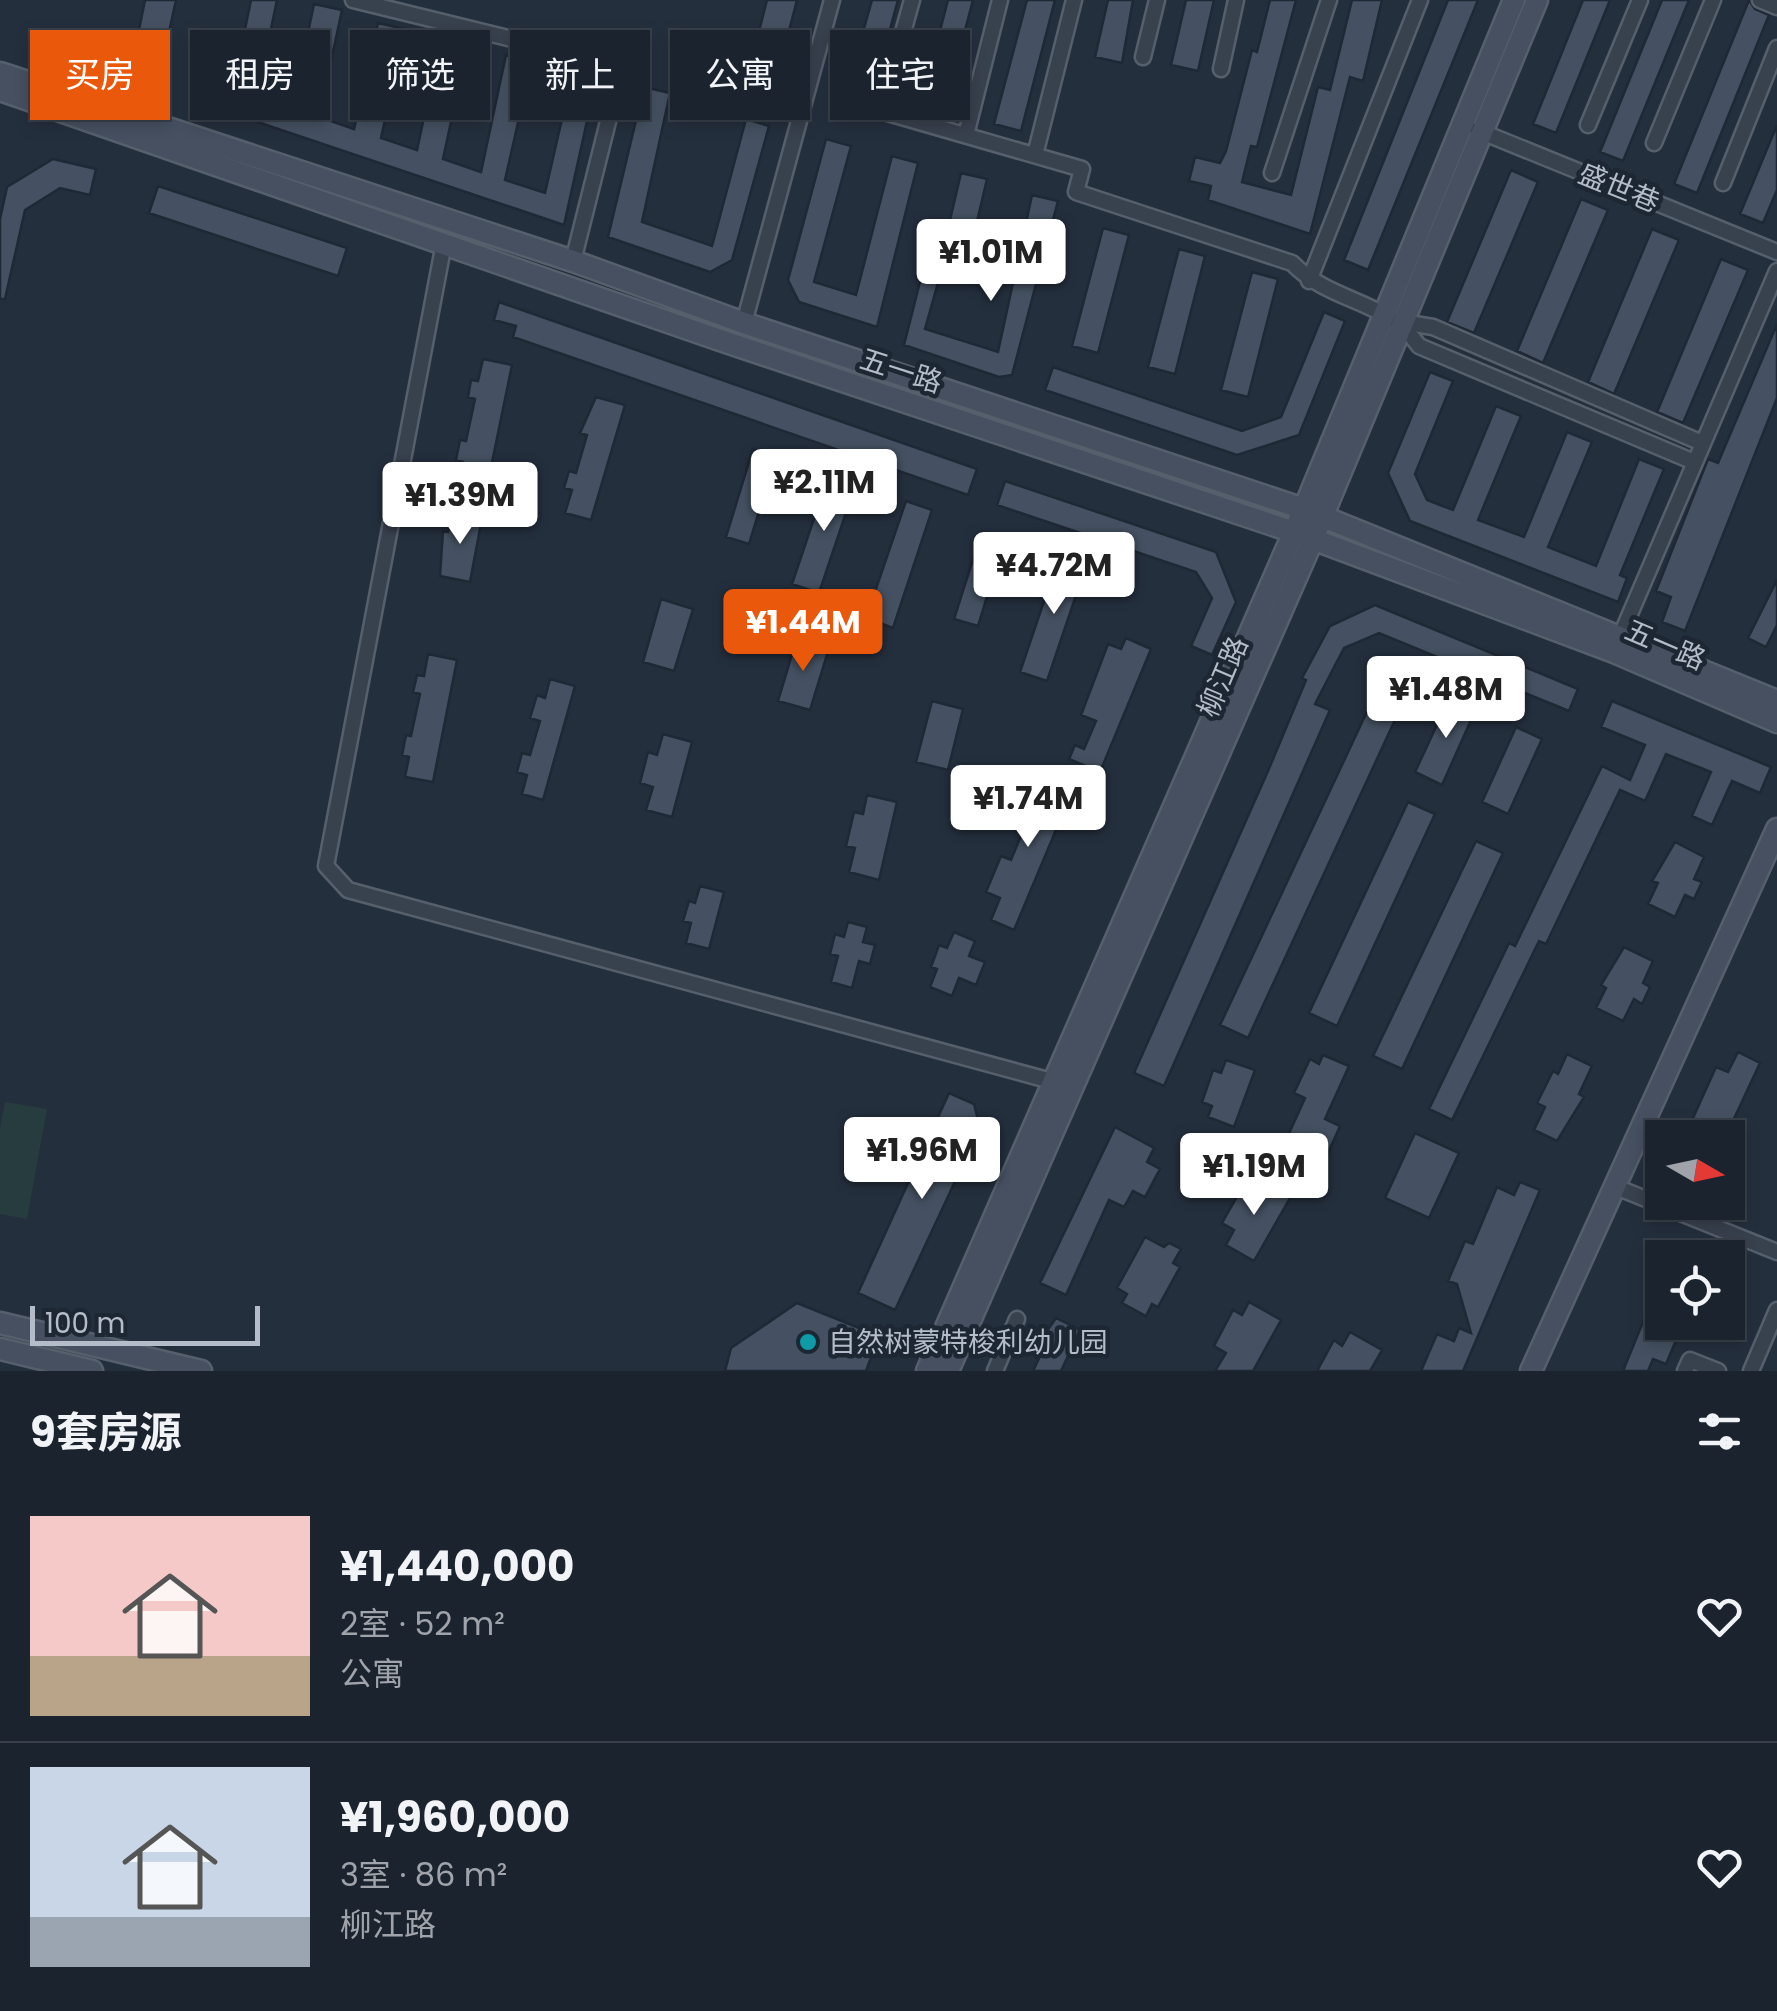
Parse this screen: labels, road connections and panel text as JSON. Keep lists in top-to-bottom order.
{
  "streets": {
    "street": ["盛世巷", "五一路", "柳江路"]
  },
  "crossings": [
    ["盛世巷", "柳江路"],
    ["五一路", "柳江路"]
  ],
  "places": ["自然树蒙特梭利幼儿园"],
  "scale_bar": "100 m",
  "north": "right",
  "page": {
    "chip": [
      "买房",
      "租房",
      "筛选",
      "新上",
      "公寓",
      "住宅"
    ],
    "price": [
      "¥1.01M",
      "¥2.11M",
      "¥1.39M",
      "¥4.72M",
      "¥1.44M",
      "¥1.48M",
      "¥1.74M",
      "¥1.96M",
      "¥1.19M"
    ],
    "scale": "100 m",
    "heading": "9套房源",
    "list": [
      {
        "name": "¥1,440,000",
        "note": "2室 · 52 m² · 公寓"
      },
      {
        "name": "¥1,960,000",
        "note": "3室 · 86 m² · 柳江路"
      }
    ]
  }
}
